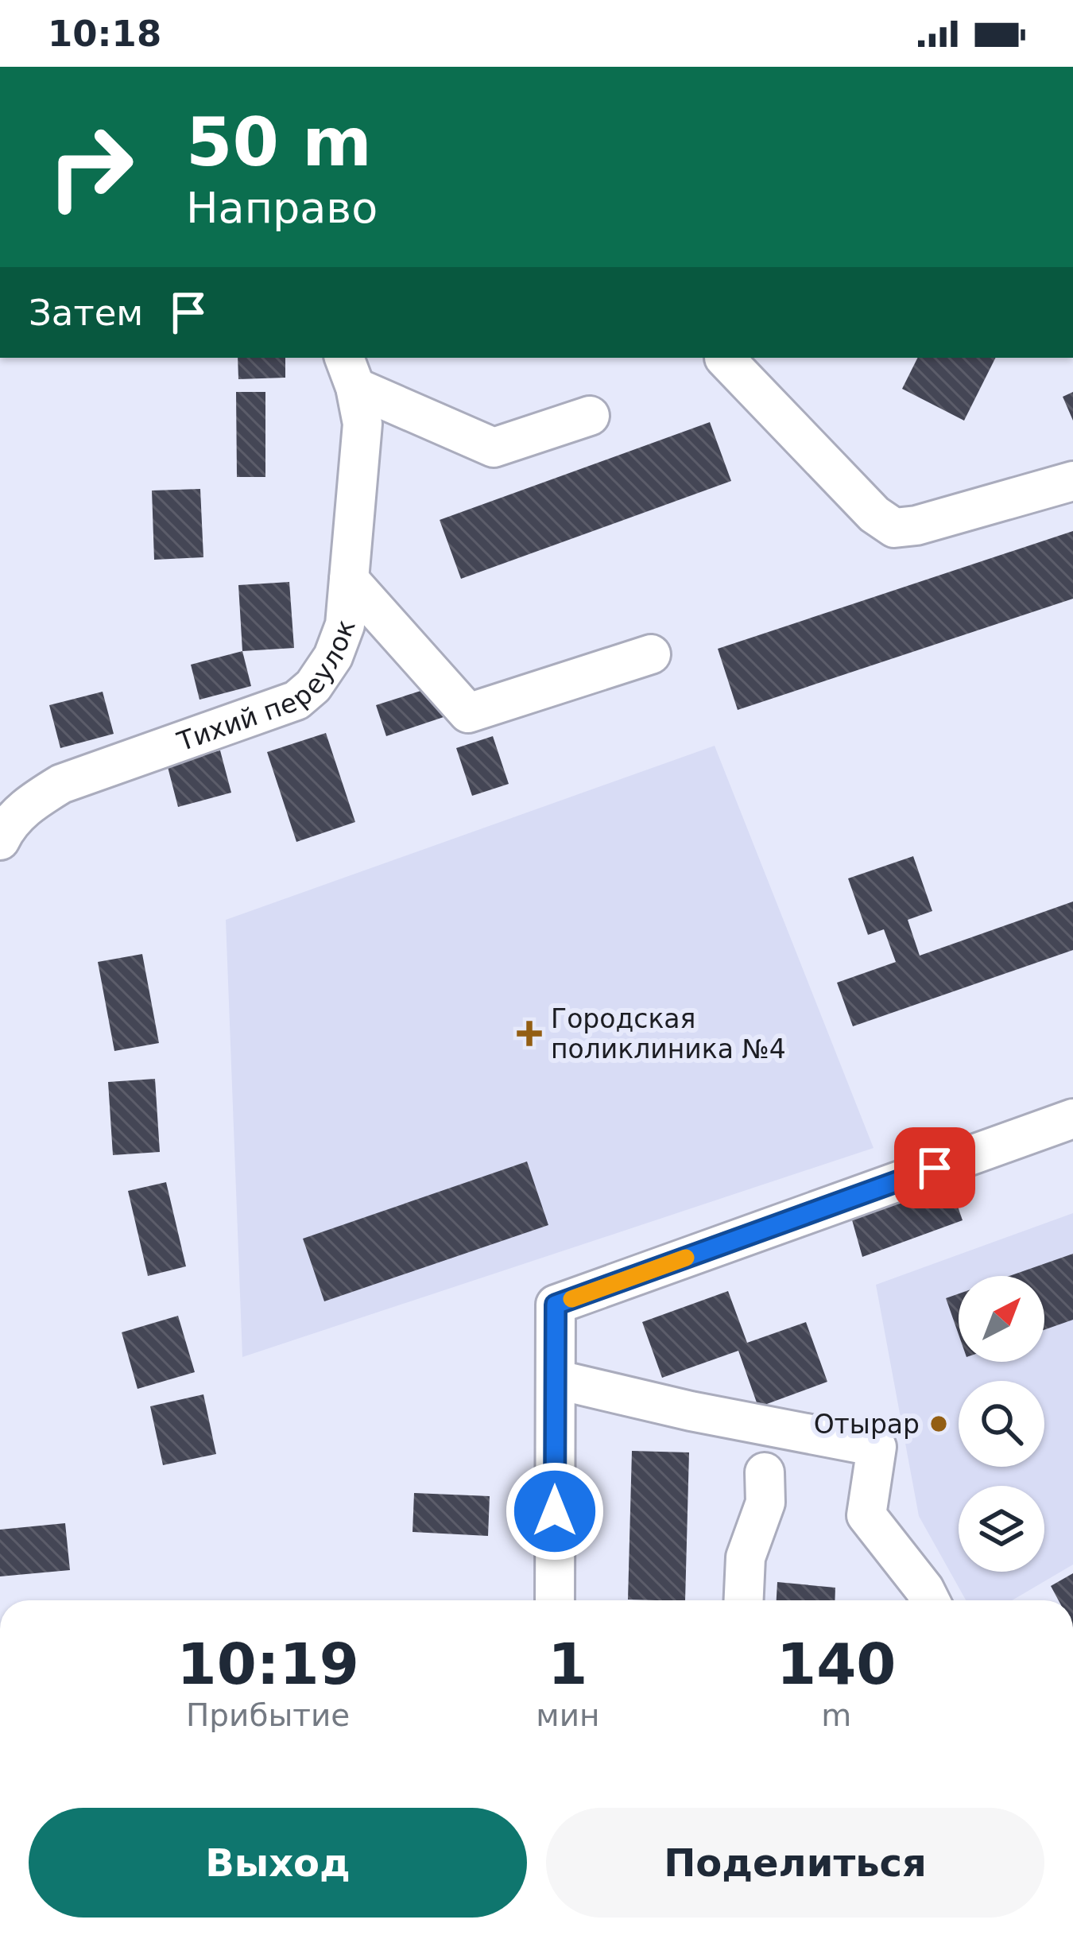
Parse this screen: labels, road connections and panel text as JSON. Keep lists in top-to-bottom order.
{
  "streets": {
    "street": ["Тихий переулок"]
  },
  "places": {
    "health": ["Городская поликлиника №4"],
    "other": ["Отырар"]
  },
  "north": "top right",
  "page": {
    "status": "10:18",
    "turn": ["50 m", "Направо"],
    "then": "Затем",
    "eta": [
      "10:19",
      "Прибытие",
      "1",
      "мин",
      "140",
      "m"
    ],
    "buttons": ["Выход", "Поделиться"]
  }
}
